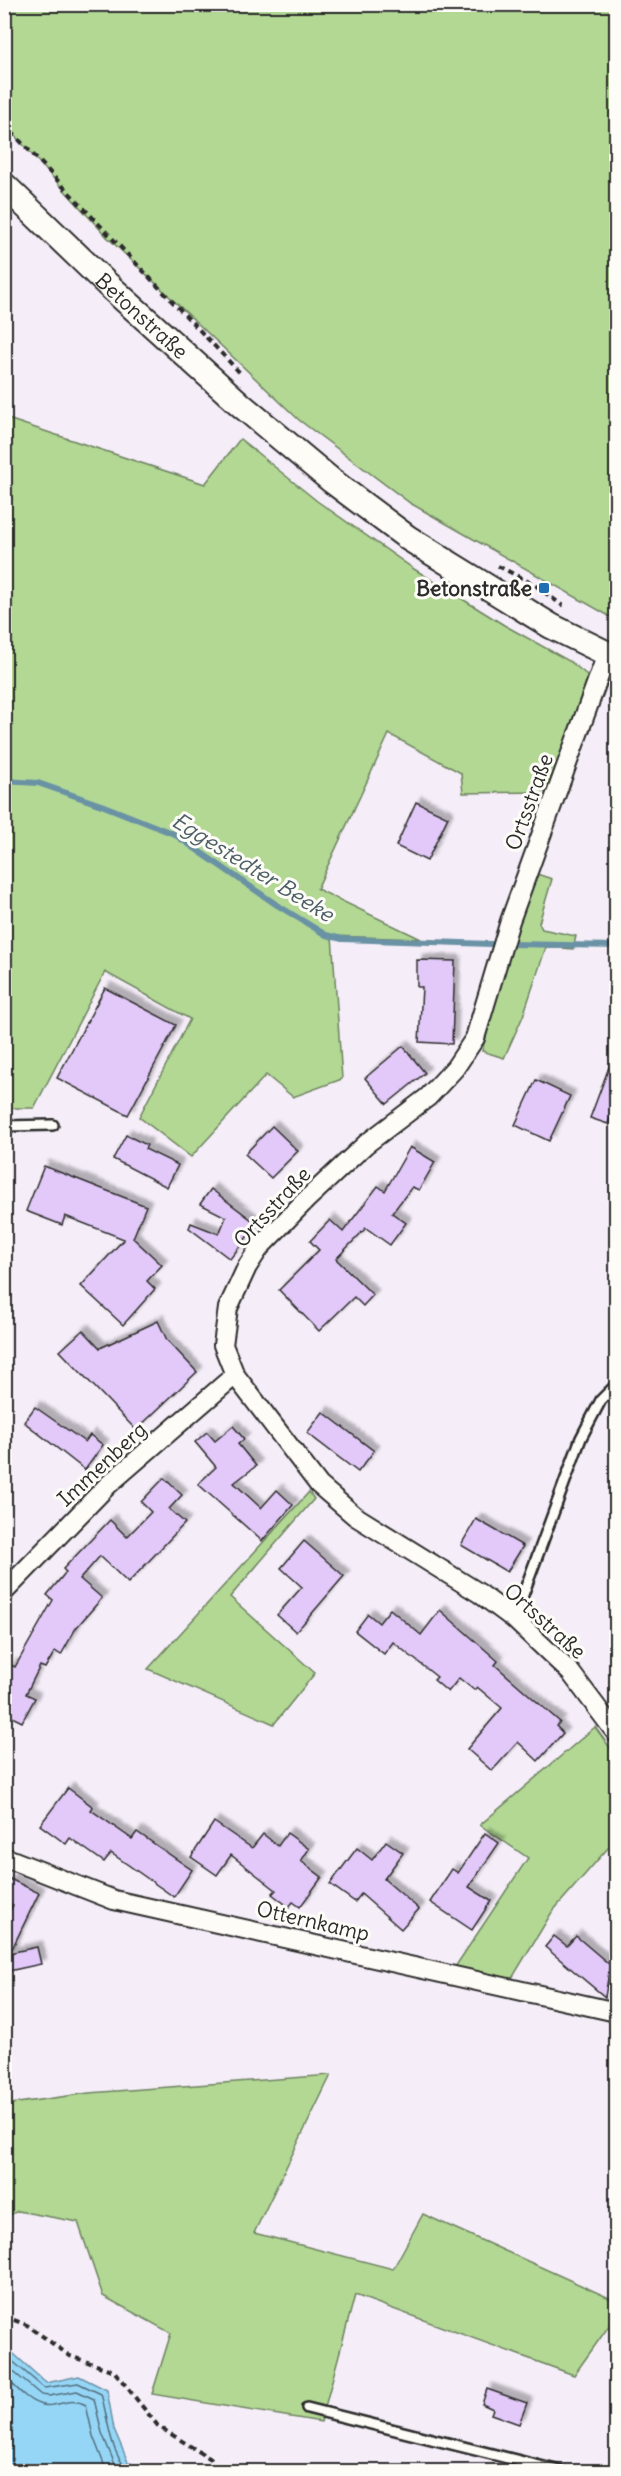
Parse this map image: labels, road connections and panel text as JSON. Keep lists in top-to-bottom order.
{
  "streets": {
    "main road": ["Betonstraße"],
    "street": ["Ortsstraße", "Immenberg", "Otternkamp"]
  },
  "crossings": [
    ["Betonstraße", "Ortsstraße"],
    ["Ortsstraße", "Immenberg"]
  ],
  "water": ["Eggestedter Beeke"],
  "places": {
    "transit": ["Betonstraße"]
  }
}
